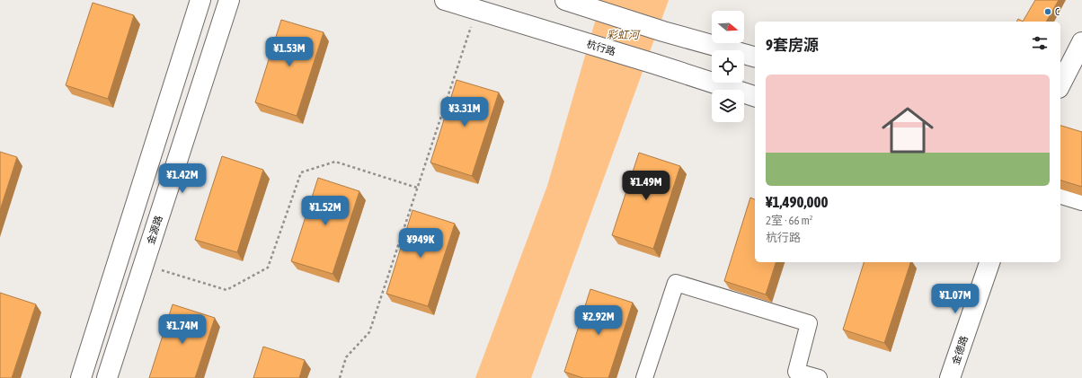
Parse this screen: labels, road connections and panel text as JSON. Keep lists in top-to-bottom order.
{
  "streets": {
    "street": ["杭行路", "金源路", "金德路"]
  },
  "water": ["彩虹河"],
  "places": ["C"],
  "north": "right",
  "page": {
    "heading": "9套房源",
    "price": [
      "¥1.53M",
      "¥3.31M",
      "¥1.42M",
      "¥1.49M",
      "¥1.52M",
      "¥949K",
      "¥1.07M",
      "¥2.92M",
      "¥1.74M"
    ],
    "list": [
      {
        "name": "¥1,490,000",
        "note": "2室 · 66 m² · 杭行路"
      }
    ]
  }
}
